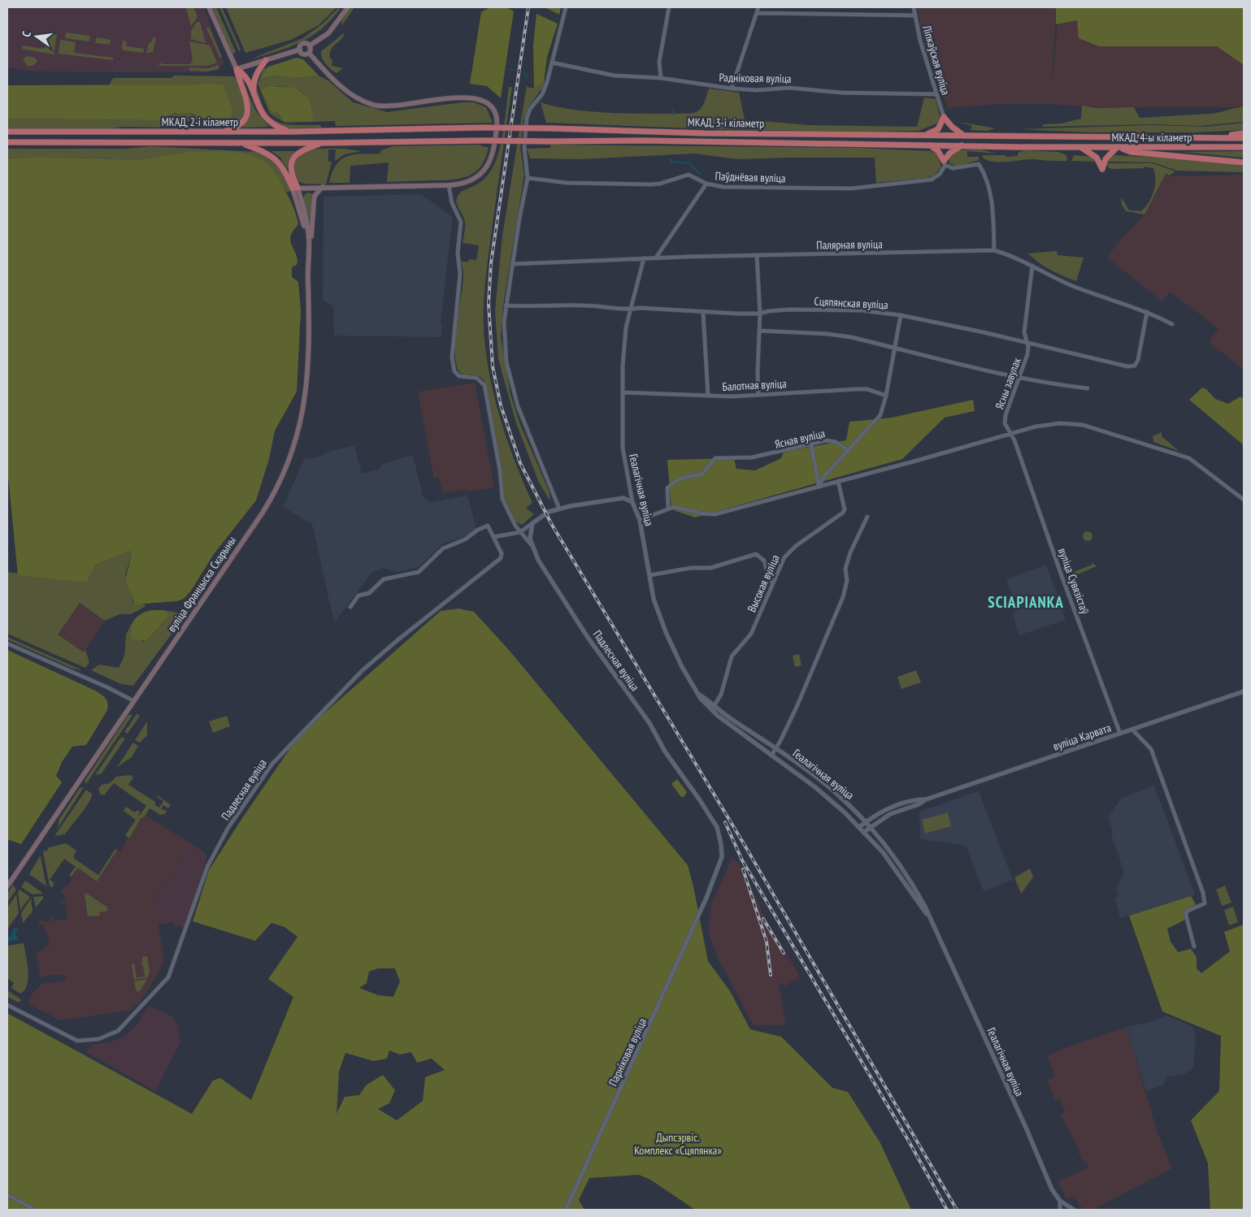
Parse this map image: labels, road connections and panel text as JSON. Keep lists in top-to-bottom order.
{
  "streets": {
    "highway": ["МКАД, 2-і кіламетр", "МКАД, 3-і кіламетр", "МКАД, 4-ы кіламетр"],
    "main road": ["вуліца Францыска Скарыны"],
    "street": [
      "Ліпкаўская вуліца",
      "Радніковая вуліца",
      "Паўднёвая вуліца",
      "Палярная вуліца",
      "Сцяпянская вуліца",
      "Ясны завулак",
      "Балотная вуліца",
      "Ясная вуліца",
      "Геалагічная вуліца",
      "вуліца Сувязістаў",
      "Высокая вуліца",
      "Падлесная вуліца",
      "вуліца Карвата",
      "Парніковая вуліца"
    ]
  },
  "crossings": [
    ["Ліпкаўская вуліца", "Радніковая вуліца"],
    ["МКАД, 2-і кіламетр", "МКАД, 3-і кіламетр"],
    ["МКАД, 3-і кіламетр", "МКАД, 4-ы кіламетр"],
    ["Палярная вуліца", "Сцяпянская вуліца"],
    ["Палярная вуліца", "Ясны завулак"],
    ["Палярная вуліца", "Геалагічная вуліца"],
    ["Сцяпянская вуліца", "Ясны завулак"],
    ["Сцяпянская вуліца", "Геалагічная вуліца"],
    ["Ясны завулак", "вуліца Сувязістаў"],
    ["Балотная вуліца", "Геалагічная вуліца"],
    ["Геалагічная вуліца", "Высокая вуліца"],
    ["Геалагічная вуліца", "вуліца Карвата"],
    ["вуліца Сувязістаў", "вуліца Карвата"],
    ["Падлесная вуліца", "Парніковая вуліца"]
  ],
  "districts": ["SCIAPIANKA"],
  "parks": ["Дыпсэрвіс. Комплекс «Сцяпянка»"],
  "north": "left"
}
